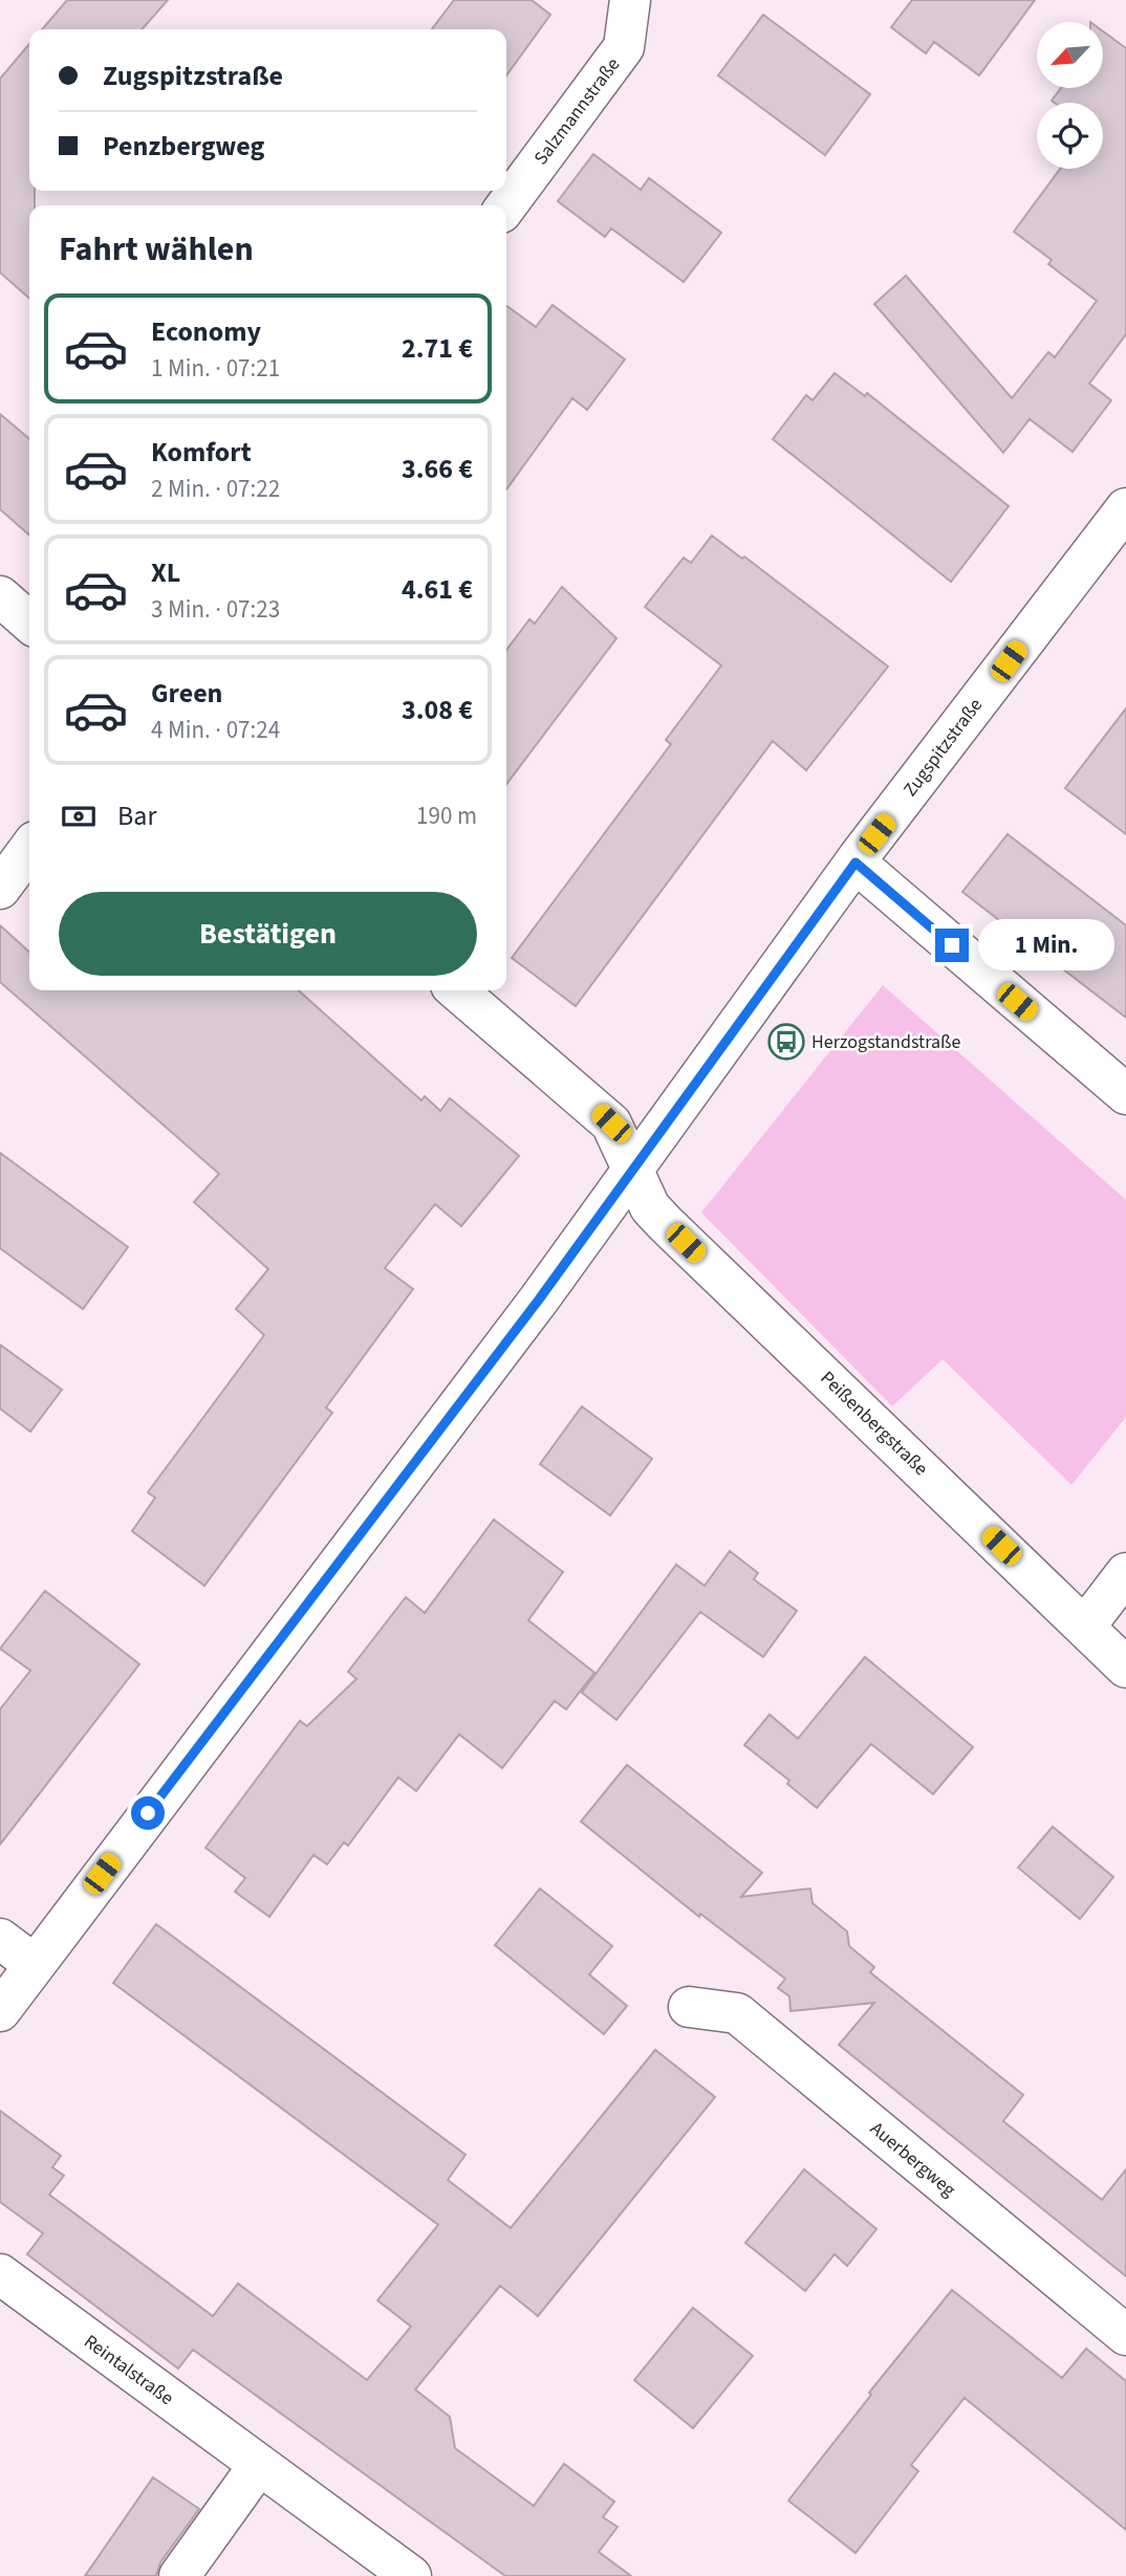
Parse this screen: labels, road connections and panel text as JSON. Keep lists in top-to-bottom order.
{
  "streets": {
    "street": [
      "Salzmannstraße",
      "Zugspitzstraße",
      "Peißenbergstraße",
      "Auerbergweg",
      "Reintalstraße"
    ]
  },
  "crossings": [
    ["Zugspitzstraße", "Peißenbergstraße"]
  ],
  "places": {
    "bus stop": ["Herzogstandstraße"]
  },
  "north": "bottom left",
  "page": {
    "banner": ["Zugspitzstraße", "Penzbergweg"],
    "heading": "Fahrt wählen",
    "list": [
      {
        "name": "Economy",
        "note": "1 Min. · 07:21",
        "value": "2.71 €"
      },
      {
        "name": "Komfort",
        "note": "2 Min. · 07:22",
        "value": "3.66 €"
      },
      {
        "name": "XL",
        "note": "3 Min. · 07:23",
        "value": "4.61 €"
      },
      {
        "name": "Green",
        "note": "4 Min. · 07:24",
        "value": "3.08 €"
      }
    ],
    "pay": ["Bar", "190 m"],
    "buttons": "Bestätigen",
    "bubble": "1 Min."
  }
}
